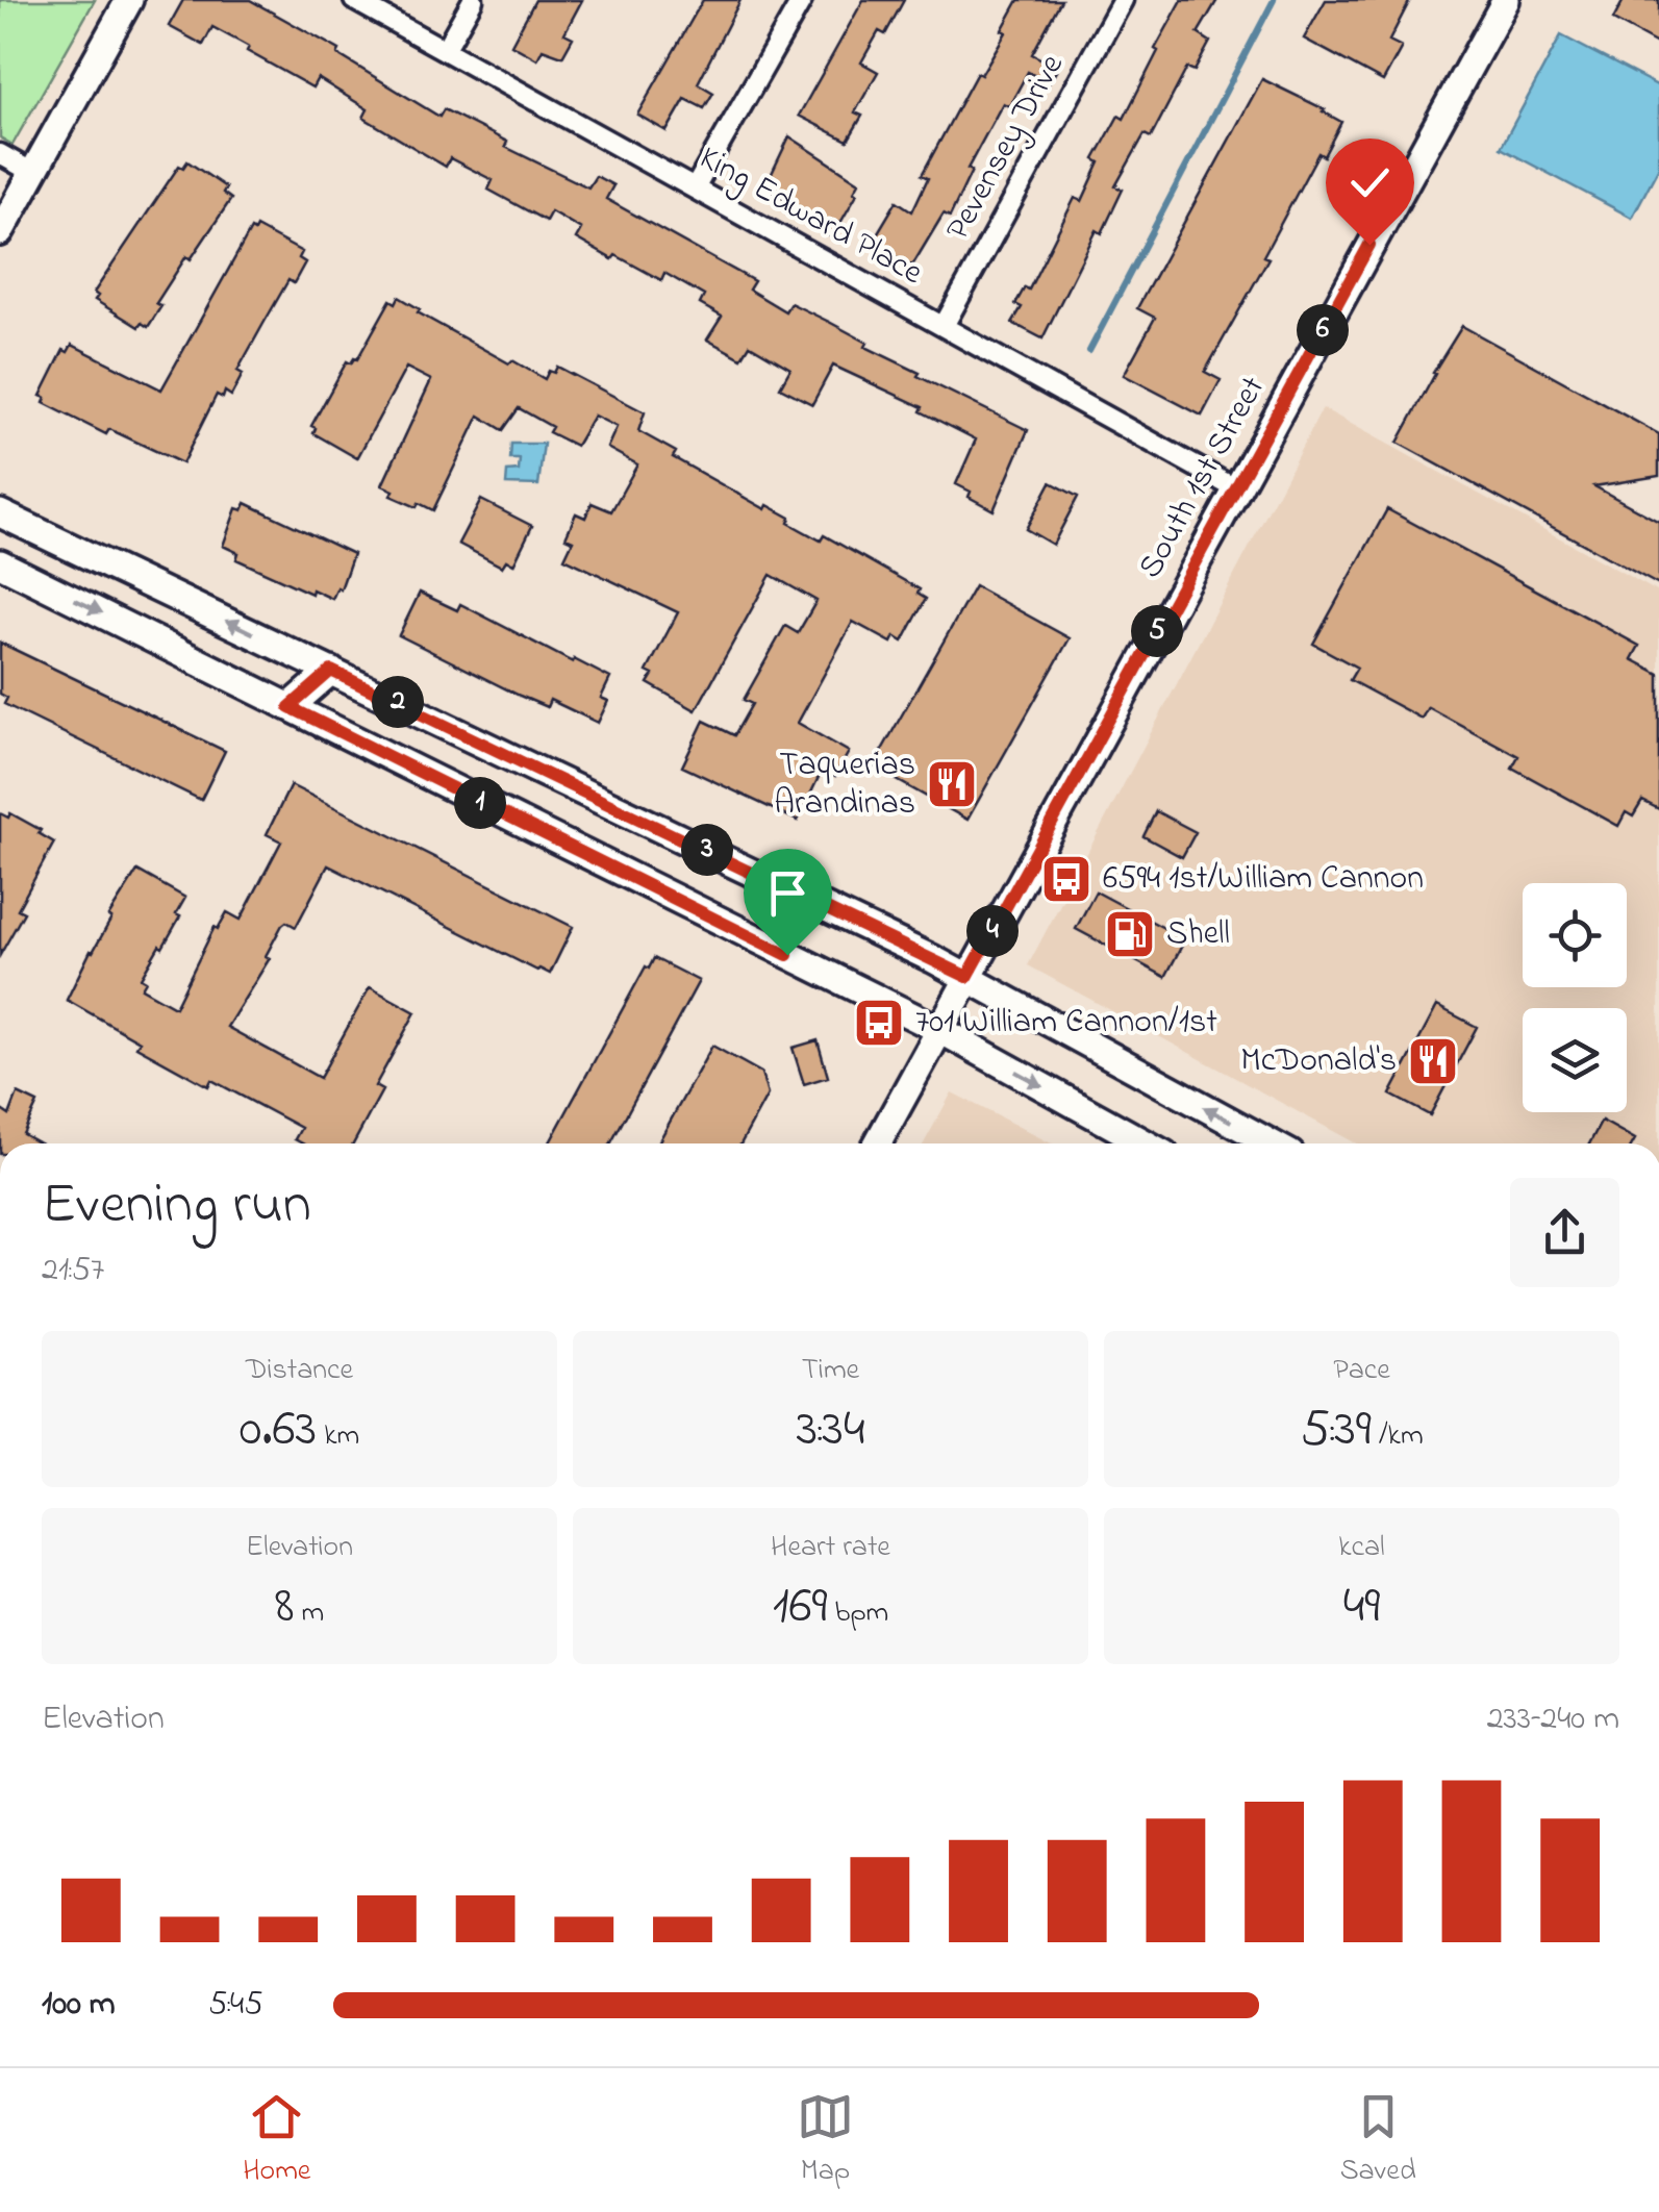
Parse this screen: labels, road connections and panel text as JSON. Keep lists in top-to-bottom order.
{
  "streets": {
    "main road": ["South 1st Street"],
    "street": ["Pevensey Drive", "King Edward Place"]
  },
  "crossings": [
    ["Pevensey Drive", "King Edward Place"],
    ["King Edward Place", "South 1st Street"]
  ],
  "places": {
    "restaurant": ["Taquerias Arandinas", "McDonald's"],
    "bus stop": ["6594 1st/William Cannon", "701 William Cannon/1st"],
    "fuel station": ["Shell"]
  },
  "page": {
    "pins": [
      "6",
      "5",
      "2",
      "1",
      "3",
      "4"
    ],
    "heading": ["Evening run", "21:57"],
    "stats": [
      ["Distance", "0.63 km"],
      ["Time", "3:34"],
      ["Pace", "5:39 /km"],
      ["Elevation", "8 m"],
      ["Heart rate", "169 bpm"],
      ["kcal", "49"]
    ],
    "chart": ["Elevation", "233–240 m"],
    "list": [
      {
        "name": "100 m",
        "note": "5:45"
      }
    ],
    "tabs": ["Home", "Map", "Saved"]
  }
}
